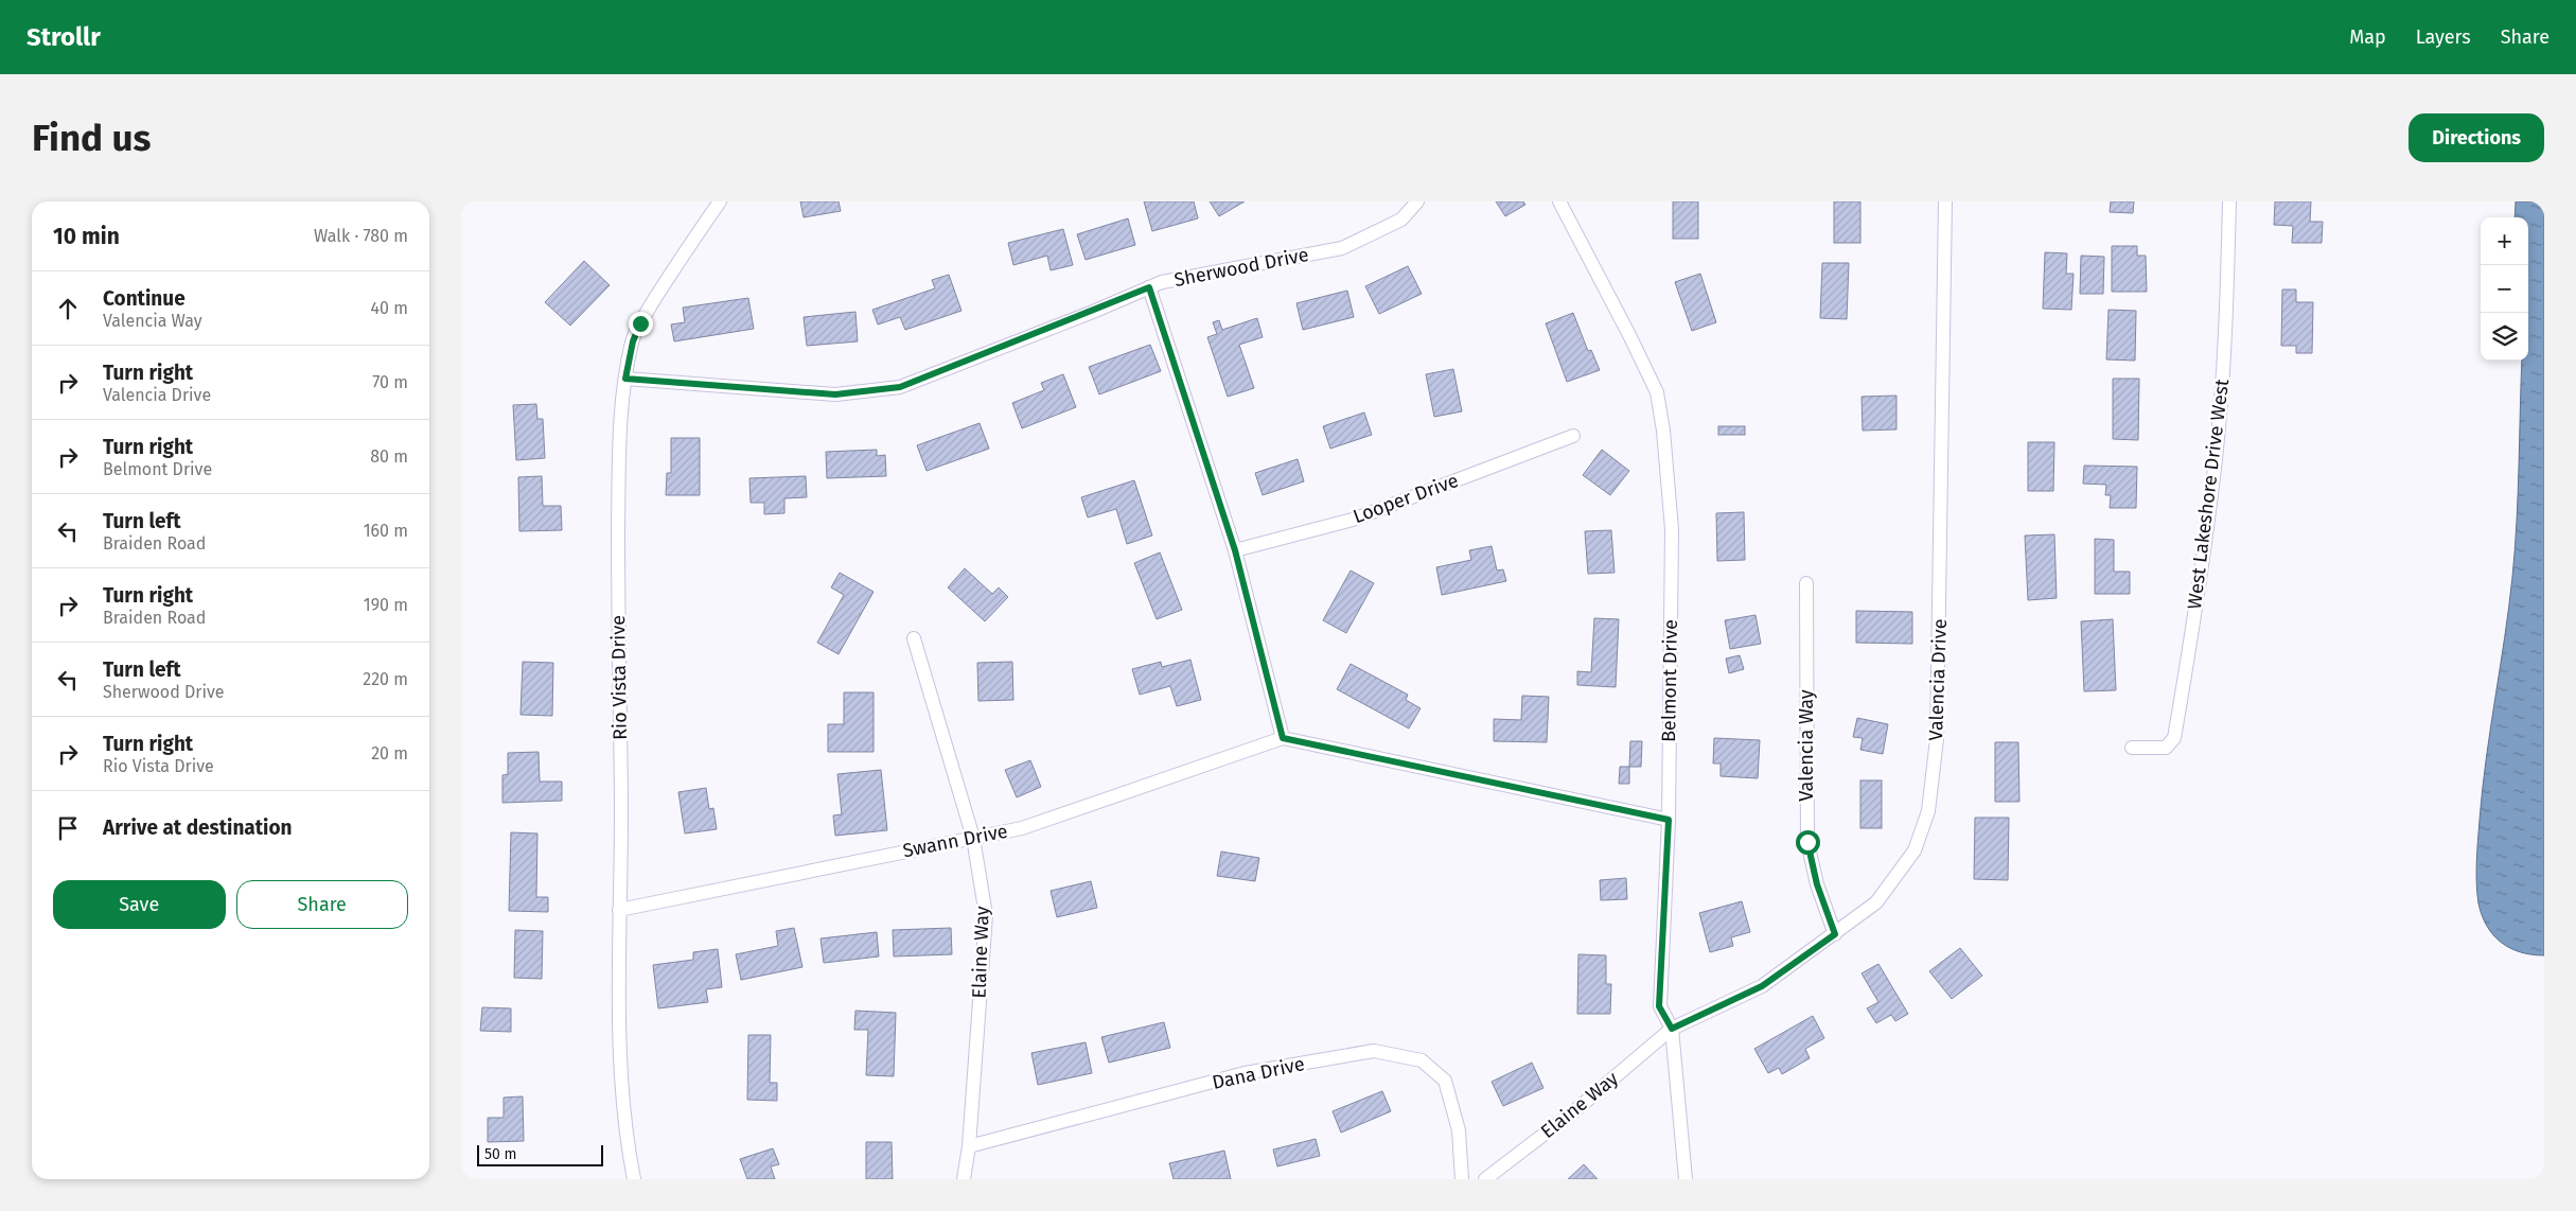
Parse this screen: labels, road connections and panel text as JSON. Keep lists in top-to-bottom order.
{
  "streets": {
    "street": [
      "Sherwood Drive",
      "West Lakeshore Drive West",
      "Looper Drive",
      "Rio Vista Drive",
      "Valencia Drive",
      "Belmont Drive",
      "Valencia Way",
      "Swann Drive",
      "Elaine Way",
      "Dana Drive"
    ]
  },
  "crossings": [
    ["Sherwood Drive", "Rio Vista Drive"],
    ["Rio Vista Drive", "Swann Drive"],
    ["Valencia Drive", "Belmont Drive"],
    ["Valencia Drive", "Valencia Way"],
    ["Valencia Drive", "Elaine Way"],
    ["Belmont Drive", "Elaine Way"],
    ["Swann Drive", "Elaine Way"],
    ["Elaine Way", "Dana Drive"]
  ],
  "scale_bar": "50 m",
  "page": {
    "header": "Strollr",
    "nav": ["Map", "Layers", "Share"],
    "buttons": [
      "Directions",
      ["Save", "Share"]
    ],
    "title": "Find us",
    "heading": ["10 min", "Walk · 780 m"],
    "map_buttons": ["+", "−"],
    "list": [
      ["Continue", "Valencia Way", "40 m"],
      ["Turn right", "Valencia Drive", "70 m"],
      ["Turn right", "Belmont Drive", "80 m"],
      ["Turn left", "Braiden Road", "160 m"],
      ["Turn right", "Braiden Road", "190 m"],
      ["Turn left", "Sherwood Drive", "220 m"],
      ["Turn right", "Rio Vista Drive", "20 m"],
      "Arrive at destination"
    ],
    "scale": "50 m"
  }
}
